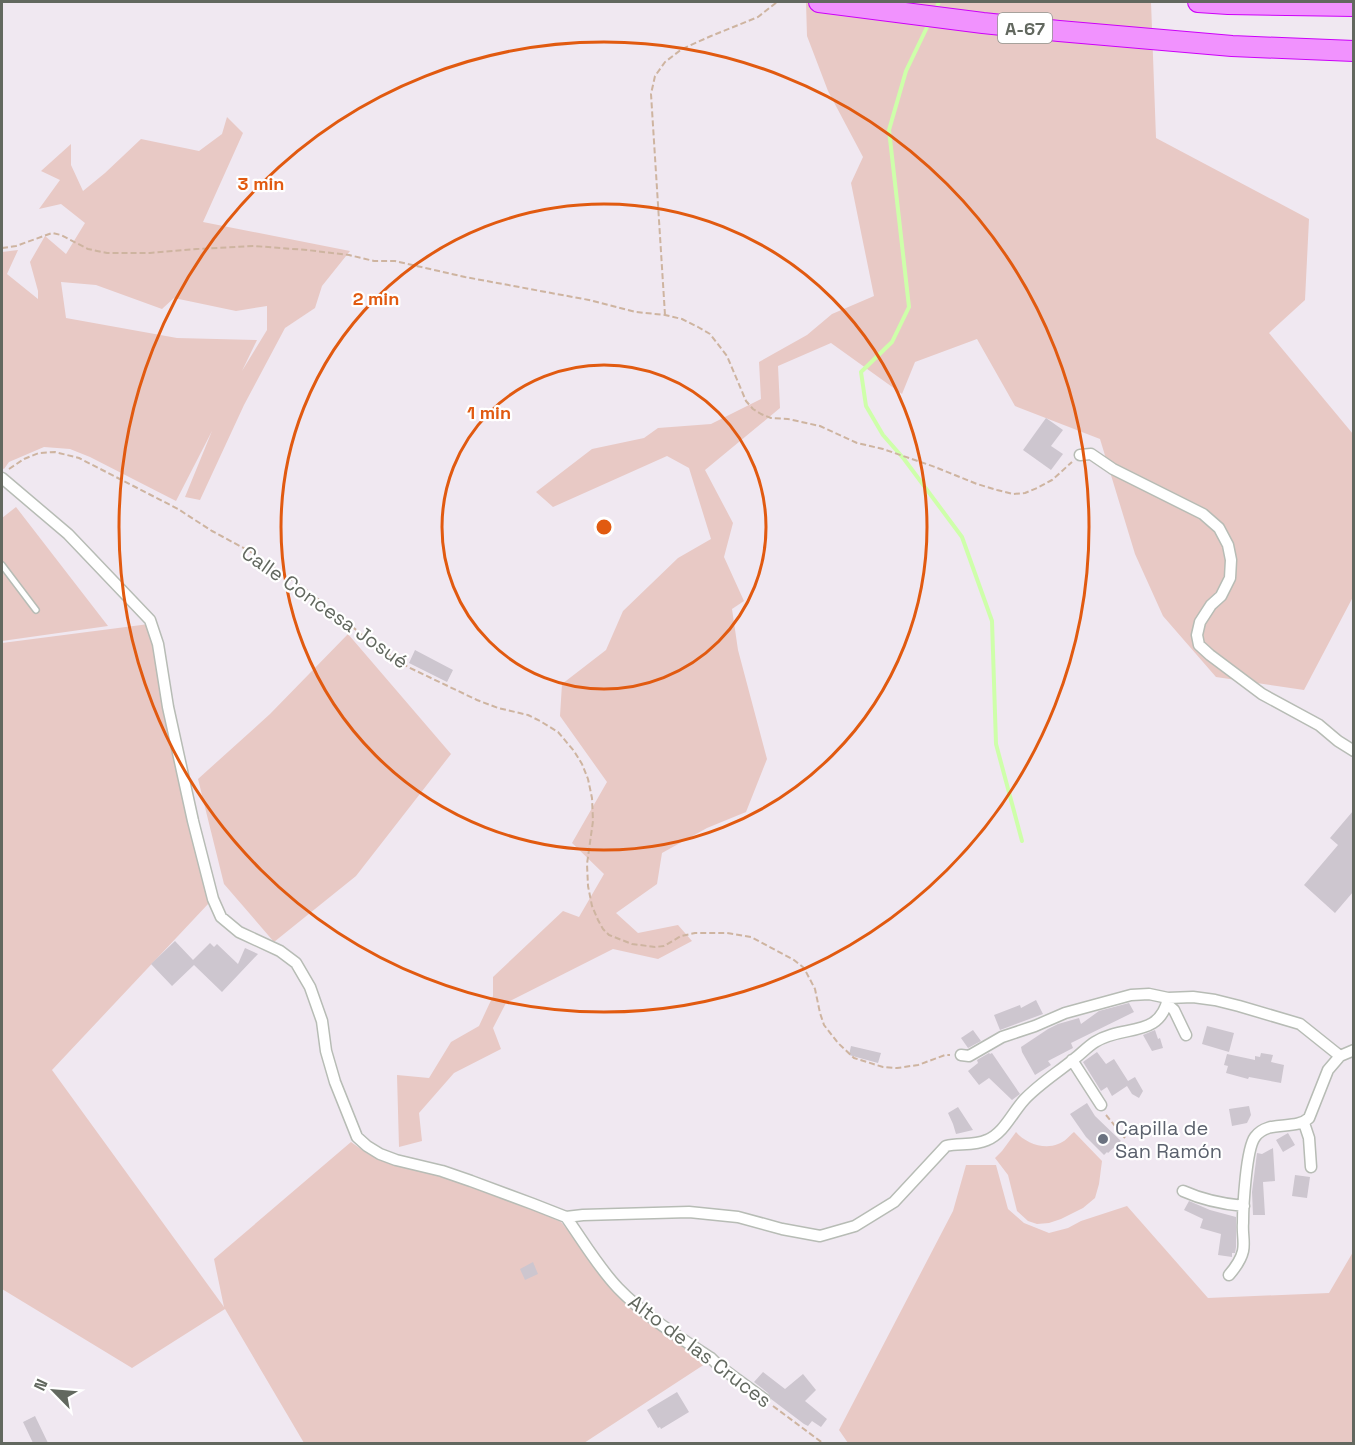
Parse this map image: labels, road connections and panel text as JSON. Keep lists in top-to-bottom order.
{
  "streets": {
    "highway": ["A-67"],
    "street": ["Alto de las Cruces"],
    "path": ["Calle Concesa Josué"]
  },
  "places": ["Capilla de San Ramón"],
  "north": "top left",
  "rings": ["3 min", "2 min", "1 min"]
}
